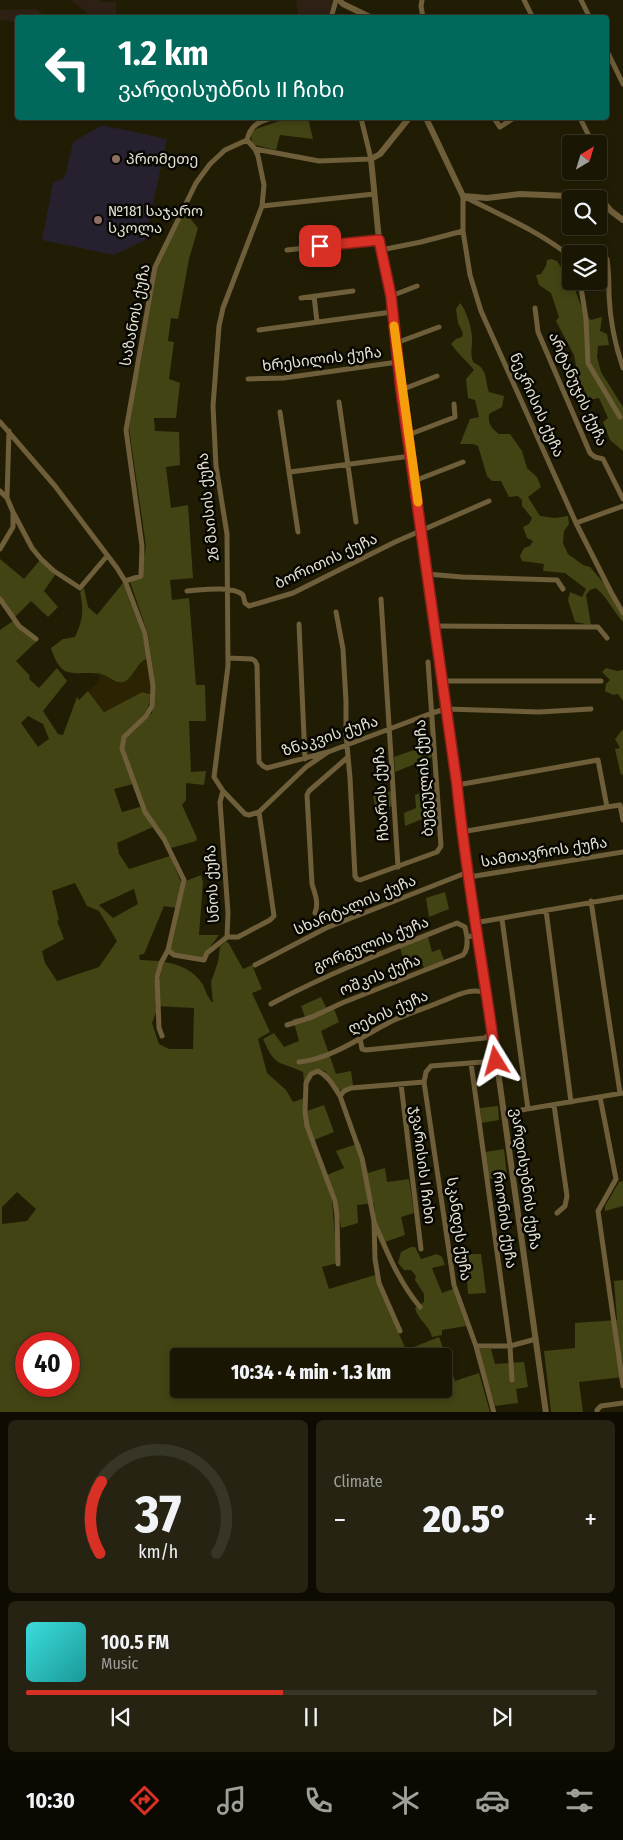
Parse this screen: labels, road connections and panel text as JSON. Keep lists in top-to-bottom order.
{
  "streets": {
    "street": [
      "საზანოს ქუჩა",
      "ხრესილის ქუჩა",
      "არტანუჯის ქუჩა",
      "ნეკრისის ქუჩა",
      "26 მაისის ქუჩა",
      "ბორითის ქუჩა",
      "ზნაკვის ქუჩა",
      "ბუგეულის ქუჩა",
      "ჩხარის ქუჩა",
      "სამთავროს ქუჩა",
      "სნოს ქუჩა",
      "სხარტალის ქუჩა",
      "გორგულის ქუჩა",
      "ოშკის ქუჩა",
      "ღების ქუჩა",
      "ჯვარისის I ჩიხი",
      "ვარდისუბნის ქუჩა",
      "რიონის ქუჩა",
      "სკანდეს ქუჩა"
    ]
  },
  "crossings": [
    ["ხრესილის ქუჩა", "ვარდისუბნის ქუჩა"],
    ["26 მაისის ქუჩა", "ბორითის ქუჩა"],
    ["26 მაისის ქუჩა", "ზნაკვის ქუჩა"],
    ["26 მაისის ქუჩა", "სნოს ქუჩა"],
    ["ბორითის ქუჩა", "ვარდისუბნის ქუჩა"],
    ["ზნაკვის ქუჩა", "ბუგეულის ქუჩა"],
    ["ზნაკვის ქუჩა", "ჩხარის ქუჩა"],
    ["ზნაკვის ქუჩა", "ვარდისუბნის ქუჩა"],
    ["ბუგეულის ქუჩა", "ჩხარის ქუჩა"],
    ["სამთავროს ქუჩა", "სხარტალის ქუჩა"],
    ["სამთავროს ქუჩა", "ვარდისუბნის ქუჩა"],
    ["სხარტალის ქუჩა", "ვარდისუბნის ქუჩა"],
    ["გორგულის ქუჩა", "ოშკის ქუჩა"],
    ["ღების ქუჩა", "ვარდისუბნის ქუჩა"]
  ],
  "places": ["პრომეთე", "№181 საჯარო სკოლა"],
  "north": "top right",
  "page": {
    "turn": ["1.2 km", "ვარდისუბნის II ჩიხი"],
    "limit": "40",
    "trip": "10:34 · 4 min · 1.3 km",
    "tile": "Climate",
    "heat": ["−", "20.5°", "+"],
    "song": ["100.5 FM", "Music"],
    "tabs": "10:30",
    "gauge": ["37", "km/h"]
  }
}
